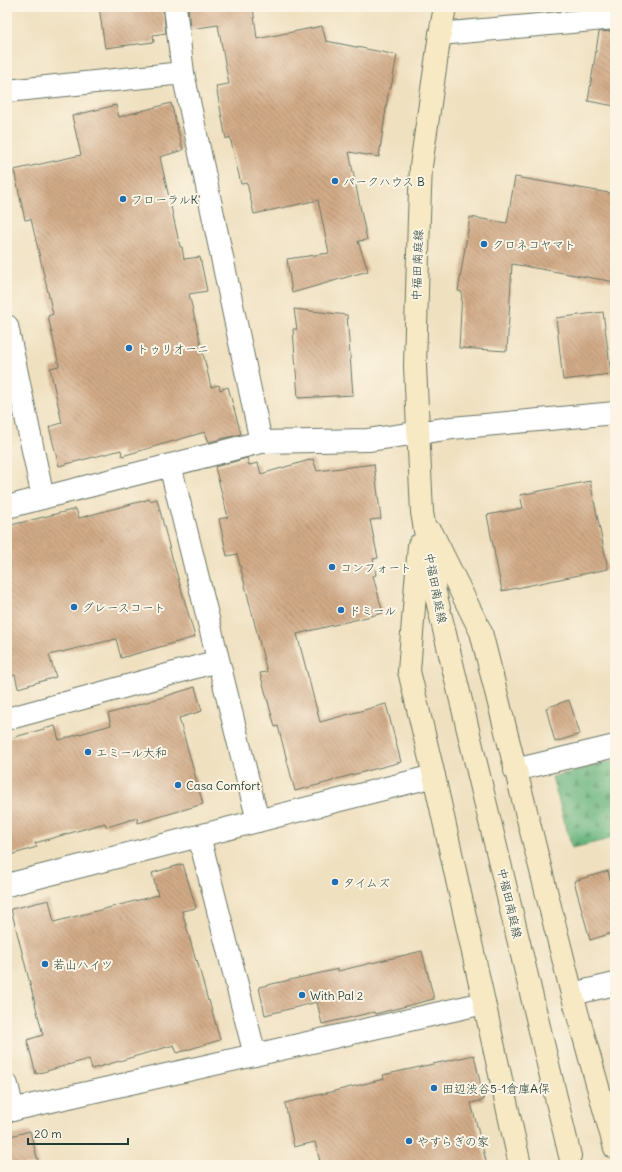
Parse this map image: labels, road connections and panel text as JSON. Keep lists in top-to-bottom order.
{
  "streets": {
    "street": ["中福田南庭線"]
  },
  "places": [
    "パークハウス B",
    "フローラルK'",
    "クロネコヤマト",
    "トゥリオーニ",
    "コンフォート",
    "グレースコート",
    "ドミール",
    "エミール大和",
    "Casa Comfort",
    "タイムズ",
    "若山ハイツ",
    "With Pal 2",
    "田辺渋谷5-1倉庫A保",
    "やすらぎの家"
  ],
  "scale_bar": "20 m"
}
